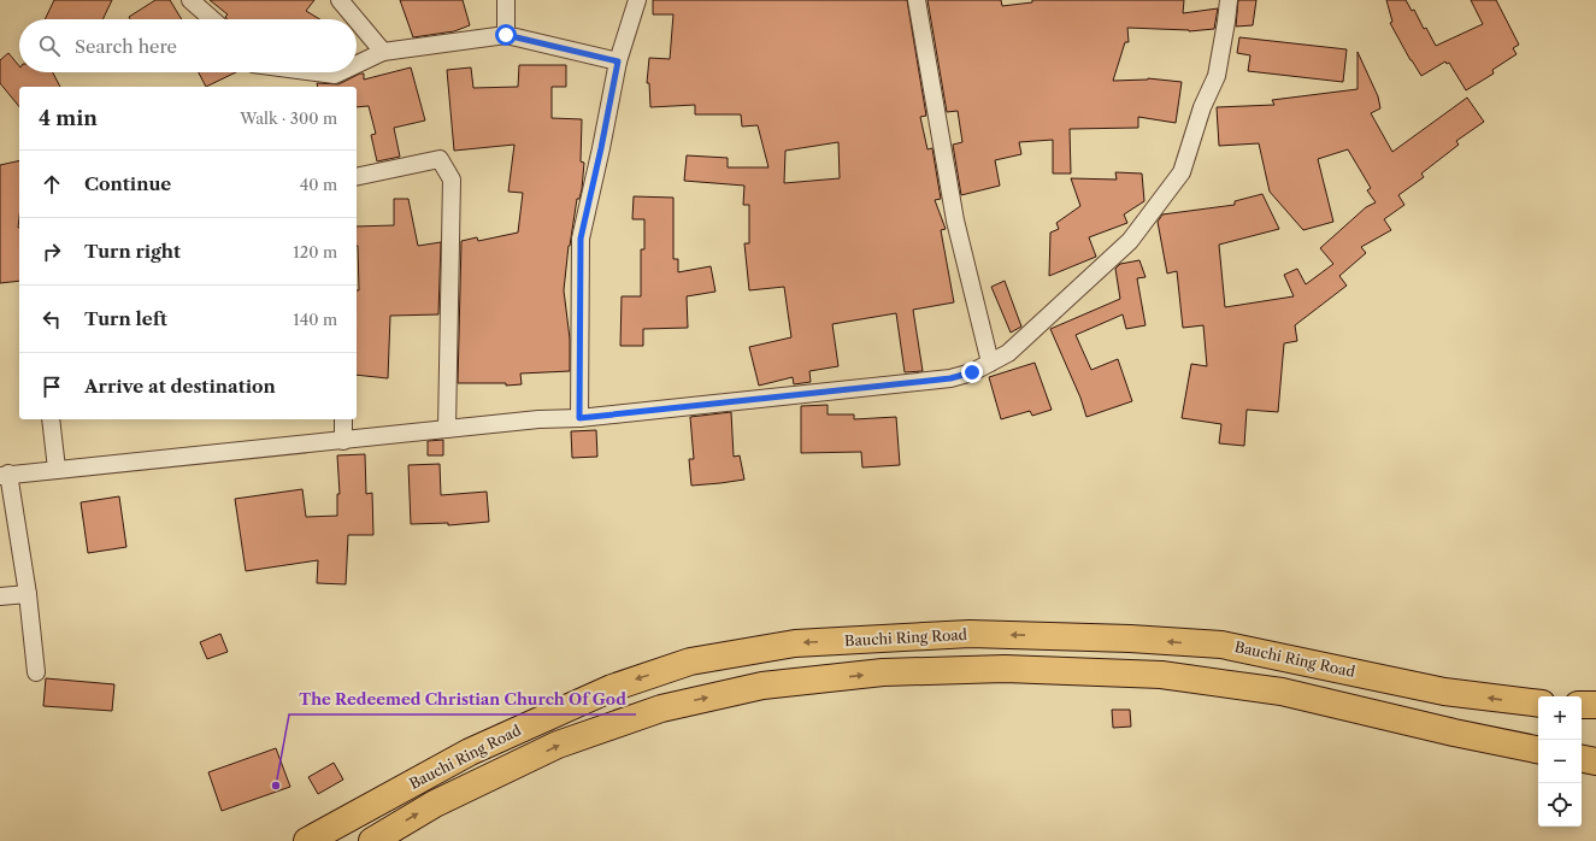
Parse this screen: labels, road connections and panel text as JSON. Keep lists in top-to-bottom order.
{
  "streets": {
    "main road": ["Bauchi Ring Road"]
  },
  "places": ["The Redeemed Christian Church Of God"],
  "page": {
    "search": "Search here",
    "heading": ["4 min", "Walk · 300 m"],
    "list": [
      ["Continue", "40 m"],
      ["Turn right", "120 m"],
      ["Turn left", "140 m"],
      "Arrive at destination"
    ],
    "map_buttons": ["+", "−"]
  }
}
